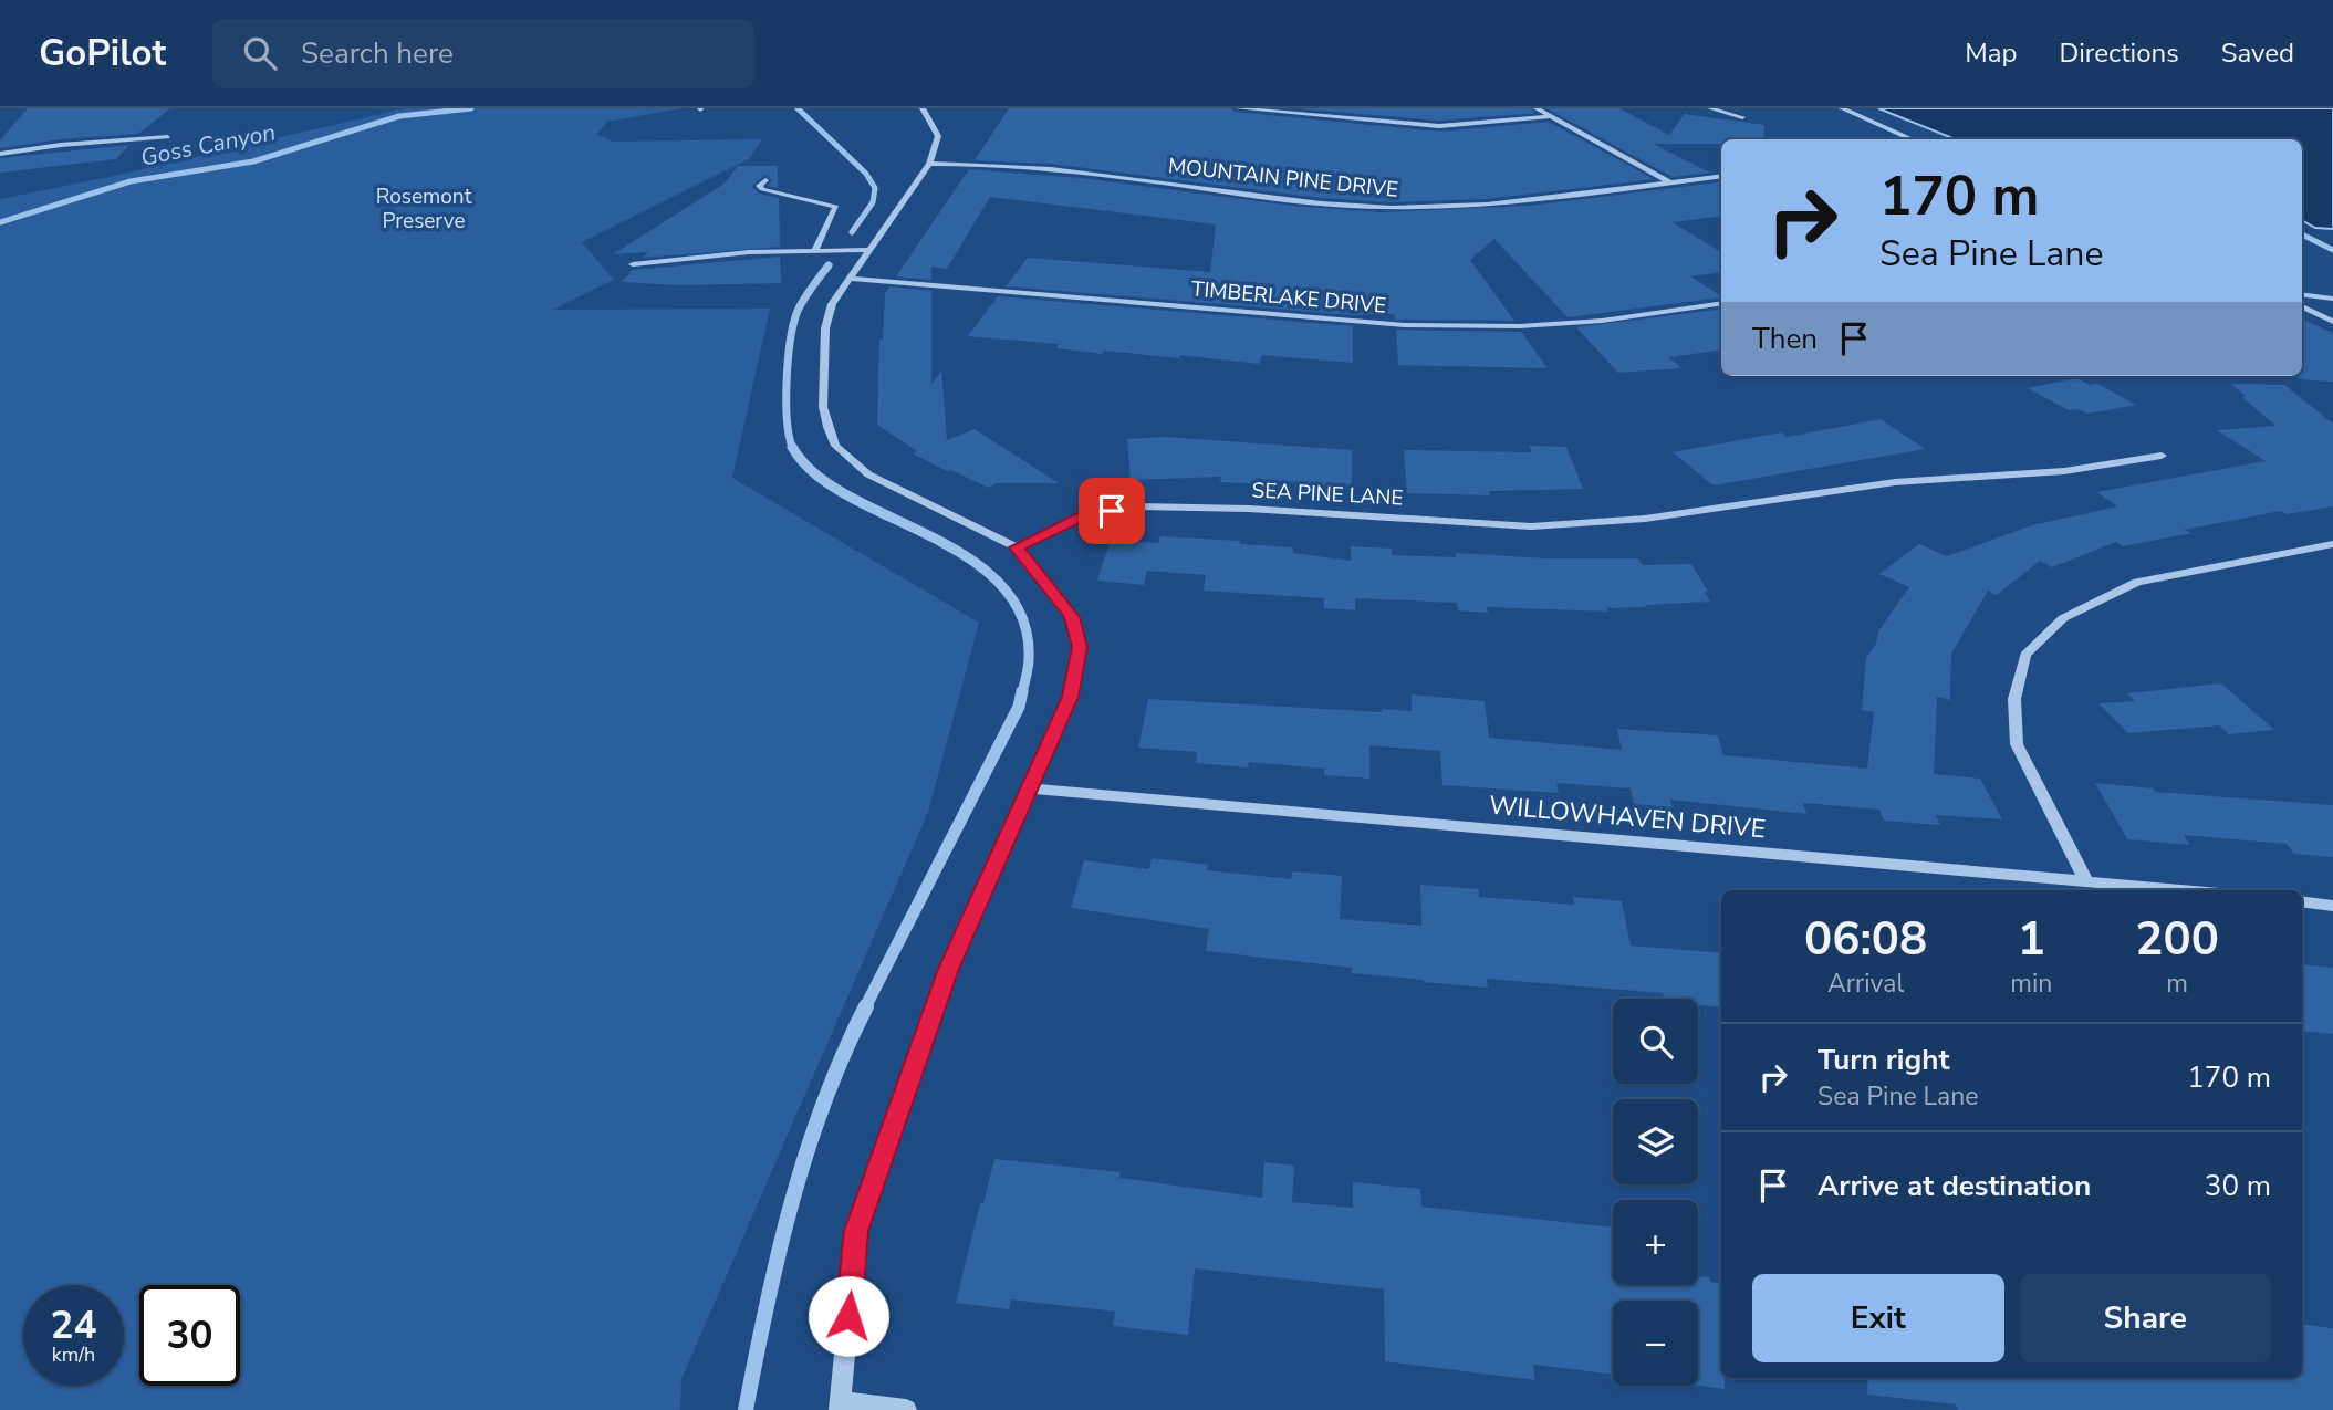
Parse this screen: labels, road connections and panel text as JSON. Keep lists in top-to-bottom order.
{
  "streets": {
    "street": [
      "MOUNTAIN PINE DRIVE",
      "TIMBERLAKE DRIVE",
      "SEA PINE LANE",
      "WILLOWHAVEN DRIVE"
    ]
  },
  "water": ["Goss Canyon"],
  "parks": ["Rosemont Preserve"],
  "page": {
    "header": "GoPilot",
    "search": "Search here",
    "nav": ["Map", "Directions", "Saved"],
    "turn": ["170 m", "Sea Pine Lane"],
    "then": "Then",
    "eta": [
      "06:08",
      "Arrival",
      "1",
      "min",
      "200",
      "m"
    ],
    "map_buttons": ["+", "−"],
    "list": [
      {
        "name": "Turn right",
        "note": "Sea Pine Lane",
        "value": "170 m"
      },
      {
        "name": "Arrive at destination",
        "value": "30 m"
      }
    ],
    "buttons": ["Exit", "Share"],
    "speed": "24 km/h",
    "limit": "30"
  }
}
